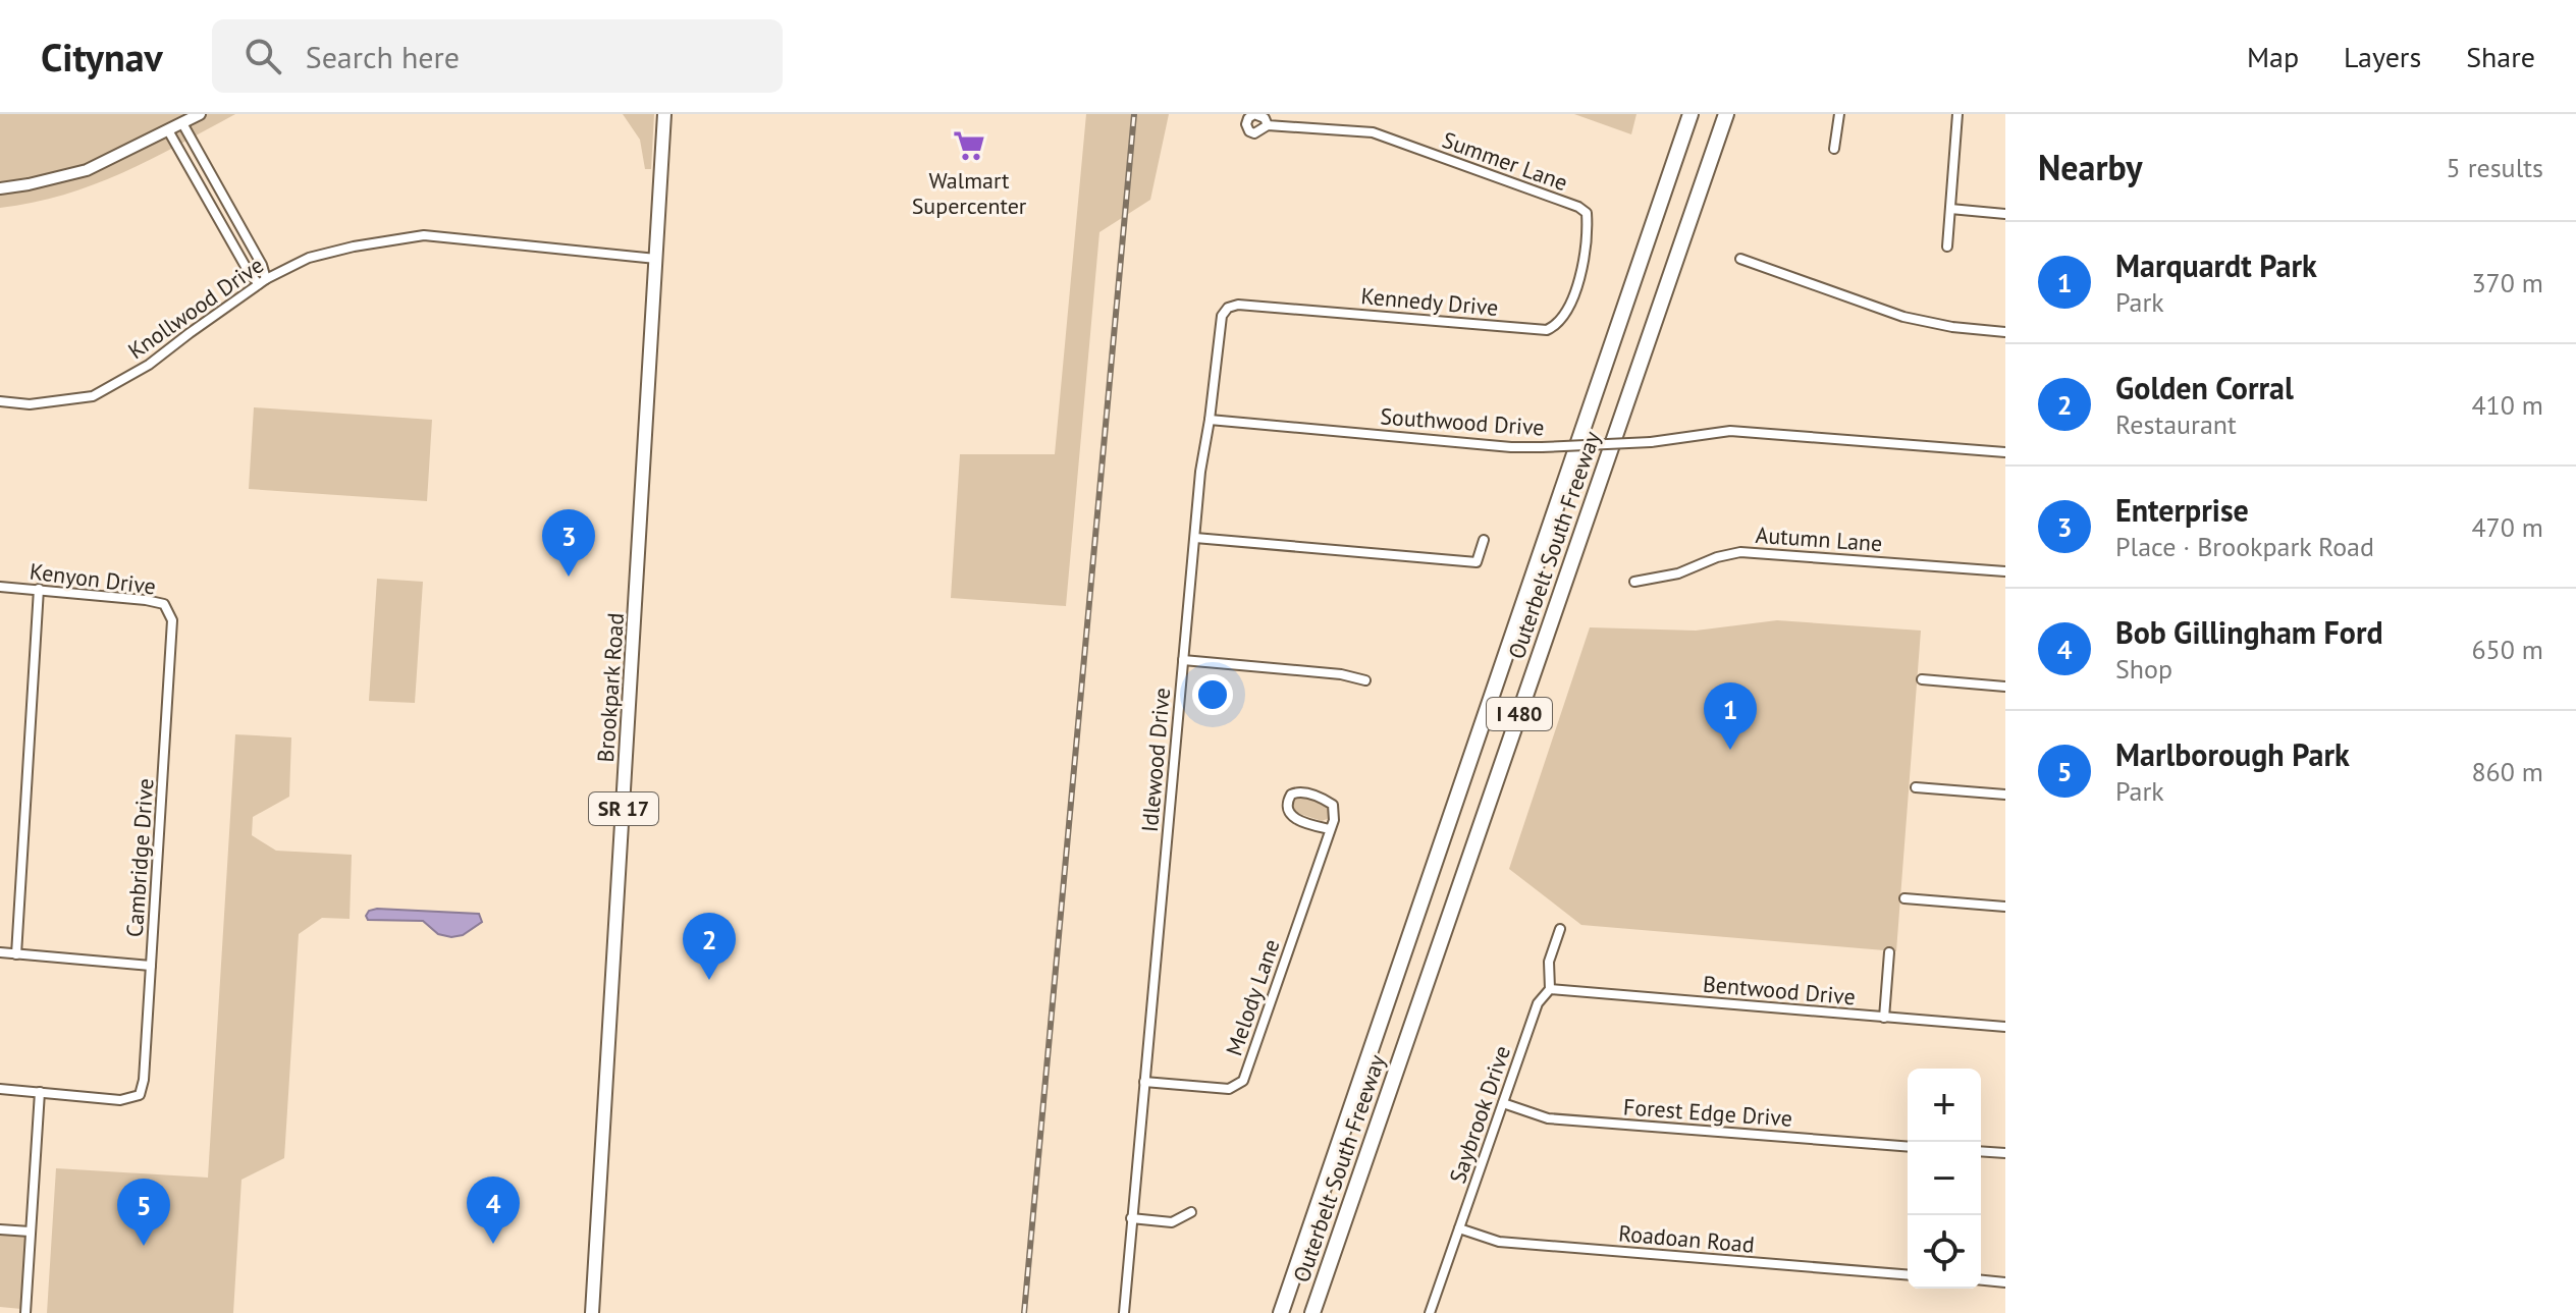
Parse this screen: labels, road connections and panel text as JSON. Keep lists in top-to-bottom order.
{
  "streets": {
    "highway": ["Outerbelt South Freeway", "I 480"],
    "main road": ["Brookpark Road", "SR 17"],
    "street": [
      "Summer Lane",
      "Kennedy Drive",
      "Knollwood Drive",
      "Southwood Drive",
      "Autumn Lane",
      "Kenyon Drive",
      "Idlewood Drive",
      "Cambridge Drive",
      "Bentwood Drive",
      "Melody Lane",
      "Forest Edge Drive",
      "Saybrook Drive",
      "Roadoan Road"
    ]
  },
  "crossings": [
    ["Summer Lane", "Kennedy Drive"],
    ["Kennedy Drive", "Idlewood Drive"],
    ["Knollwood Drive", "Brookpark Road"],
    ["Southwood Drive", "Idlewood Drive"],
    ["Kenyon Drive", "Cambridge Drive"],
    ["Idlewood Drive", "Melody Lane"],
    ["Bentwood Drive", "Saybrook Drive"],
    ["Forest Edge Drive", "Saybrook Drive"],
    ["Saybrook Drive", "Roadoan Road"]
  ],
  "places": {
    "supermarket": ["Walmart Supercenter"]
  },
  "page": {
    "header": "Citynav",
    "search": "Search here",
    "nav": ["Map", "Layers", "Share"],
    "heading": ["Nearby", "5 results"],
    "list": [
      {
        "mark": "1",
        "name": "Marquardt Park",
        "note": "Park",
        "value": "370 m"
      },
      {
        "mark": "2",
        "name": "Golden Corral",
        "note": "Restaurant",
        "value": "410 m"
      },
      {
        "mark": "3",
        "name": "Enterprise",
        "note": "Place · Brookpark Road",
        "value": "470 m"
      },
      {
        "mark": "4",
        "name": "Bob Gillingham Ford",
        "note": "Shop",
        "value": "650 m"
      },
      {
        "mark": "5",
        "name": "Marlborough Park",
        "note": "Park",
        "value": "860 m"
      }
    ],
    "pins": [
      "3",
      "1",
      "2",
      "4",
      "5"
    ],
    "map_buttons": ["+", "−"]
  }
}
